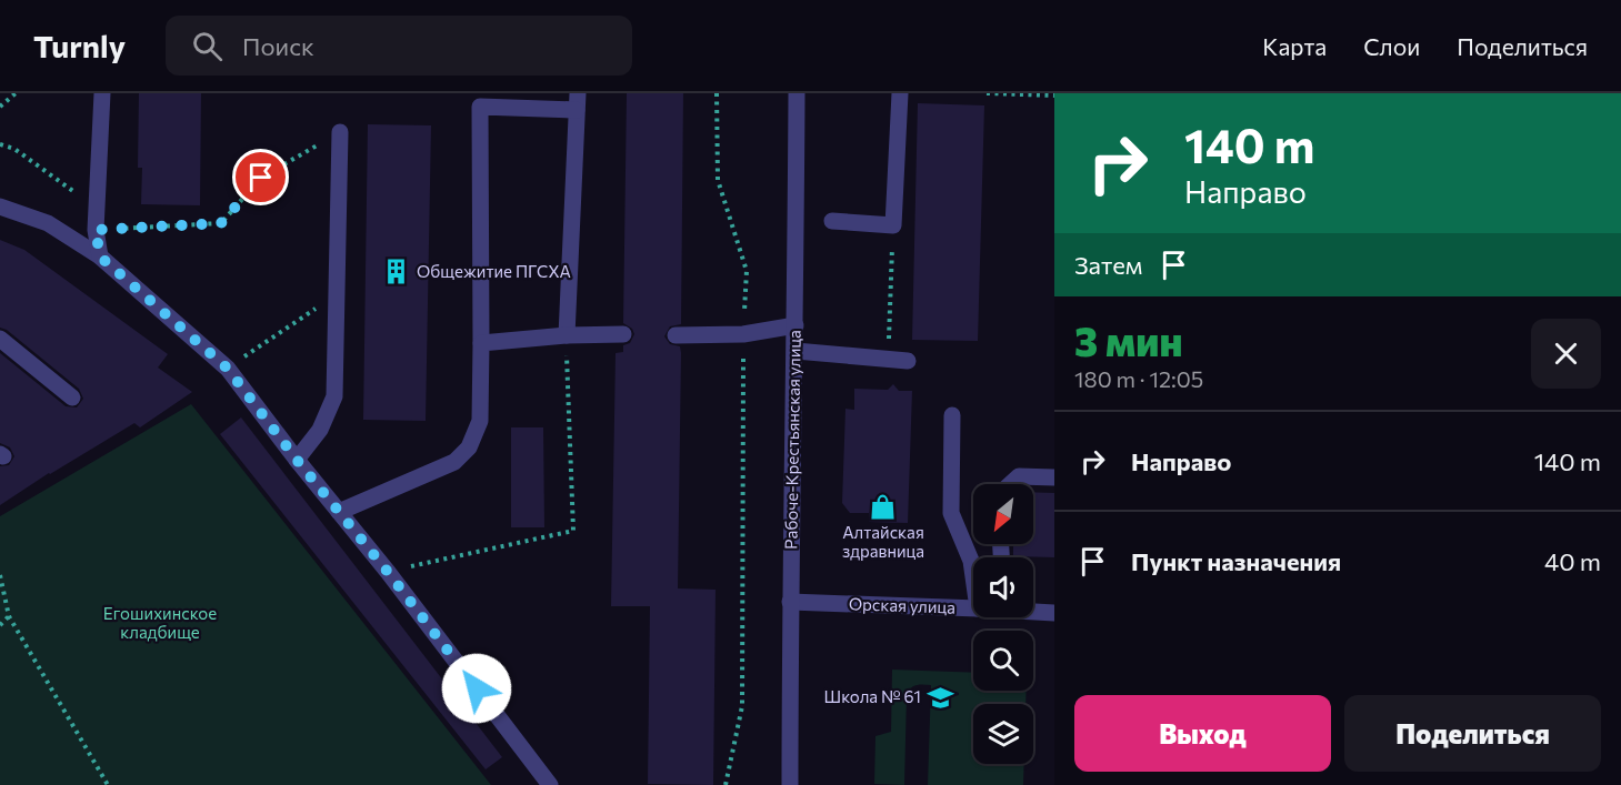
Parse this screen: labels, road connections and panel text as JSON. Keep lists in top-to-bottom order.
{
  "streets": {
    "street": ["Рабоче-Крестьянская улица", "Орская улица"]
  },
  "crossings": [
    ["Рабоче-Крестьянская улица", "Орская улица"]
  ],
  "parks": ["Егошихинское кладбище"],
  "places": {
    "building": ["Общежитие ПГСХА"],
    "shop": ["Алтайская здравница"],
    "school or university": ["Школа № 61"]
  },
  "north": "bottom left",
  "page": {
    "header": "Turnly",
    "search": "Поиск",
    "nav": ["Карта", "Слои", "Поделиться"],
    "turn": ["140 m", "Направо"],
    "then": "Затем",
    "heading": ["3 мин", "180 m · 12:05"],
    "list": [
      {
        "name": "Направо",
        "value": "140 m"
      },
      {
        "name": "Пункт назначения",
        "value": "40 m"
      }
    ],
    "buttons": ["Выход", "Поделиться"]
  }
}
